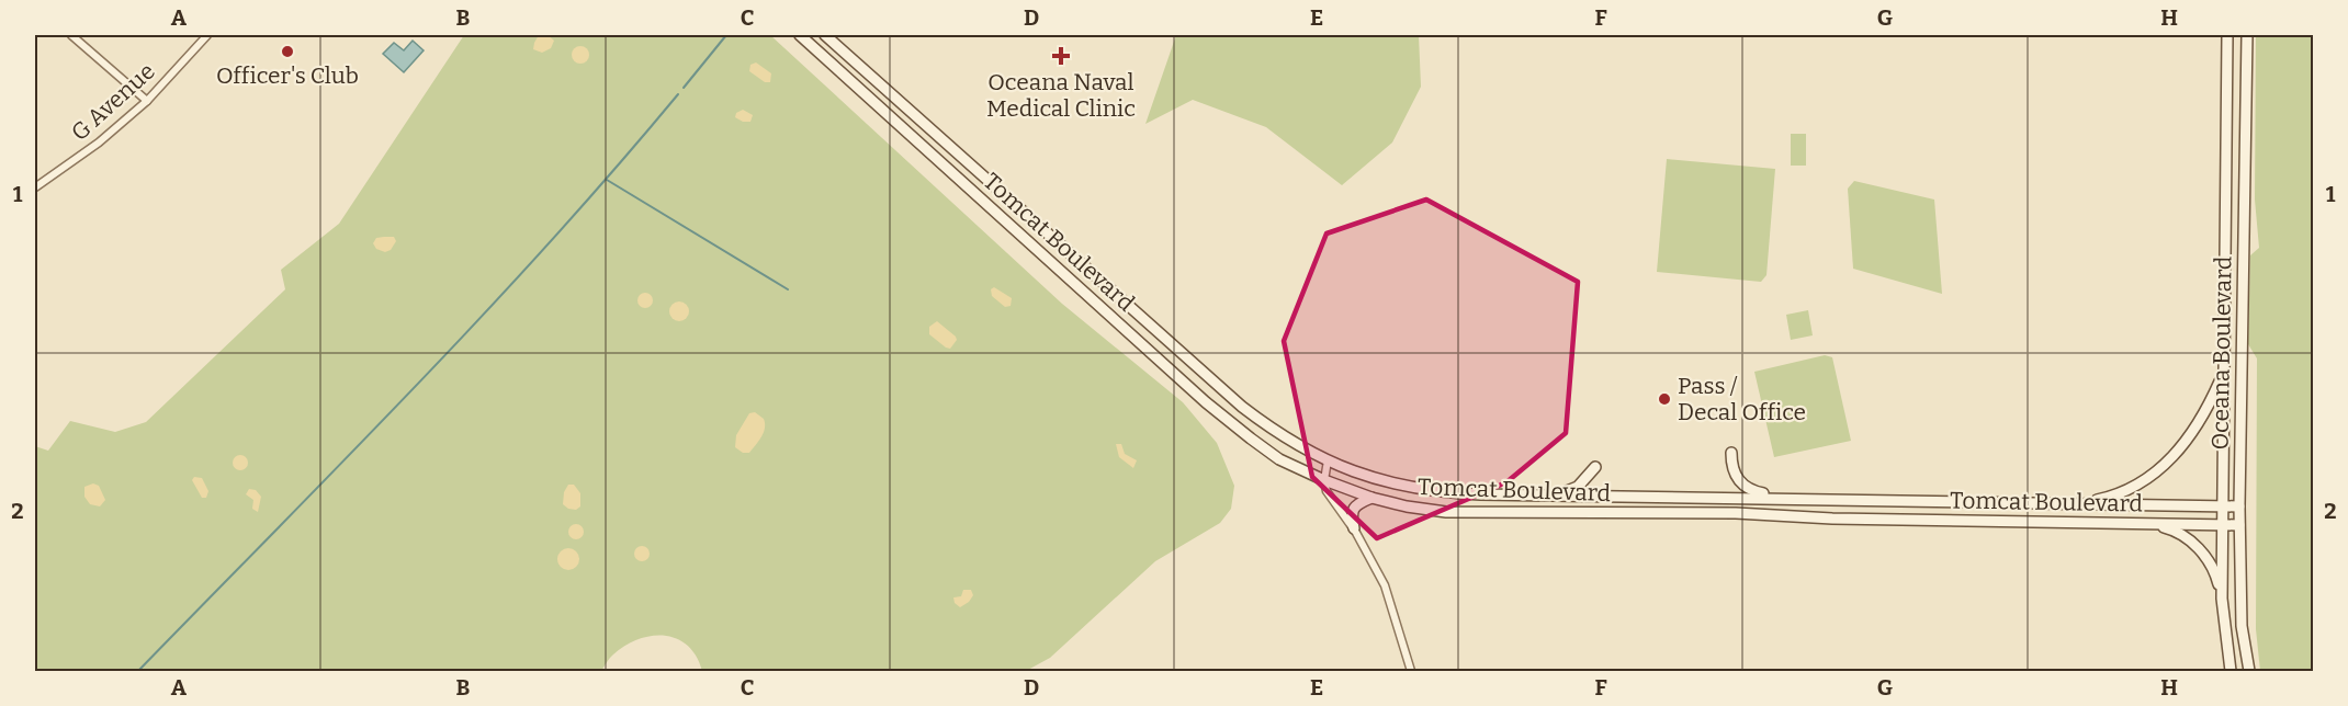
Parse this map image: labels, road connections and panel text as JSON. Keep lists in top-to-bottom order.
{
  "streets": {
    "main road": ["Tomcat Boulevard", "Oceana Boulevard"],
    "street": ["G Avenue"]
  },
  "crossings": [
    ["Tomcat Boulevard", "Oceana Boulevard"]
  ],
  "places": {
    "other": ["Officer's Club", "Pass / Decal Office"],
    "health": ["Oceana Naval Medical Clinic"]
  },
  "grid": {
    "columns": [
      "A",
      "B",
      "C",
      "D",
      "E",
      "F",
      "G",
      "H"
    ],
    "rows": ["1", "2"]
  }
}
